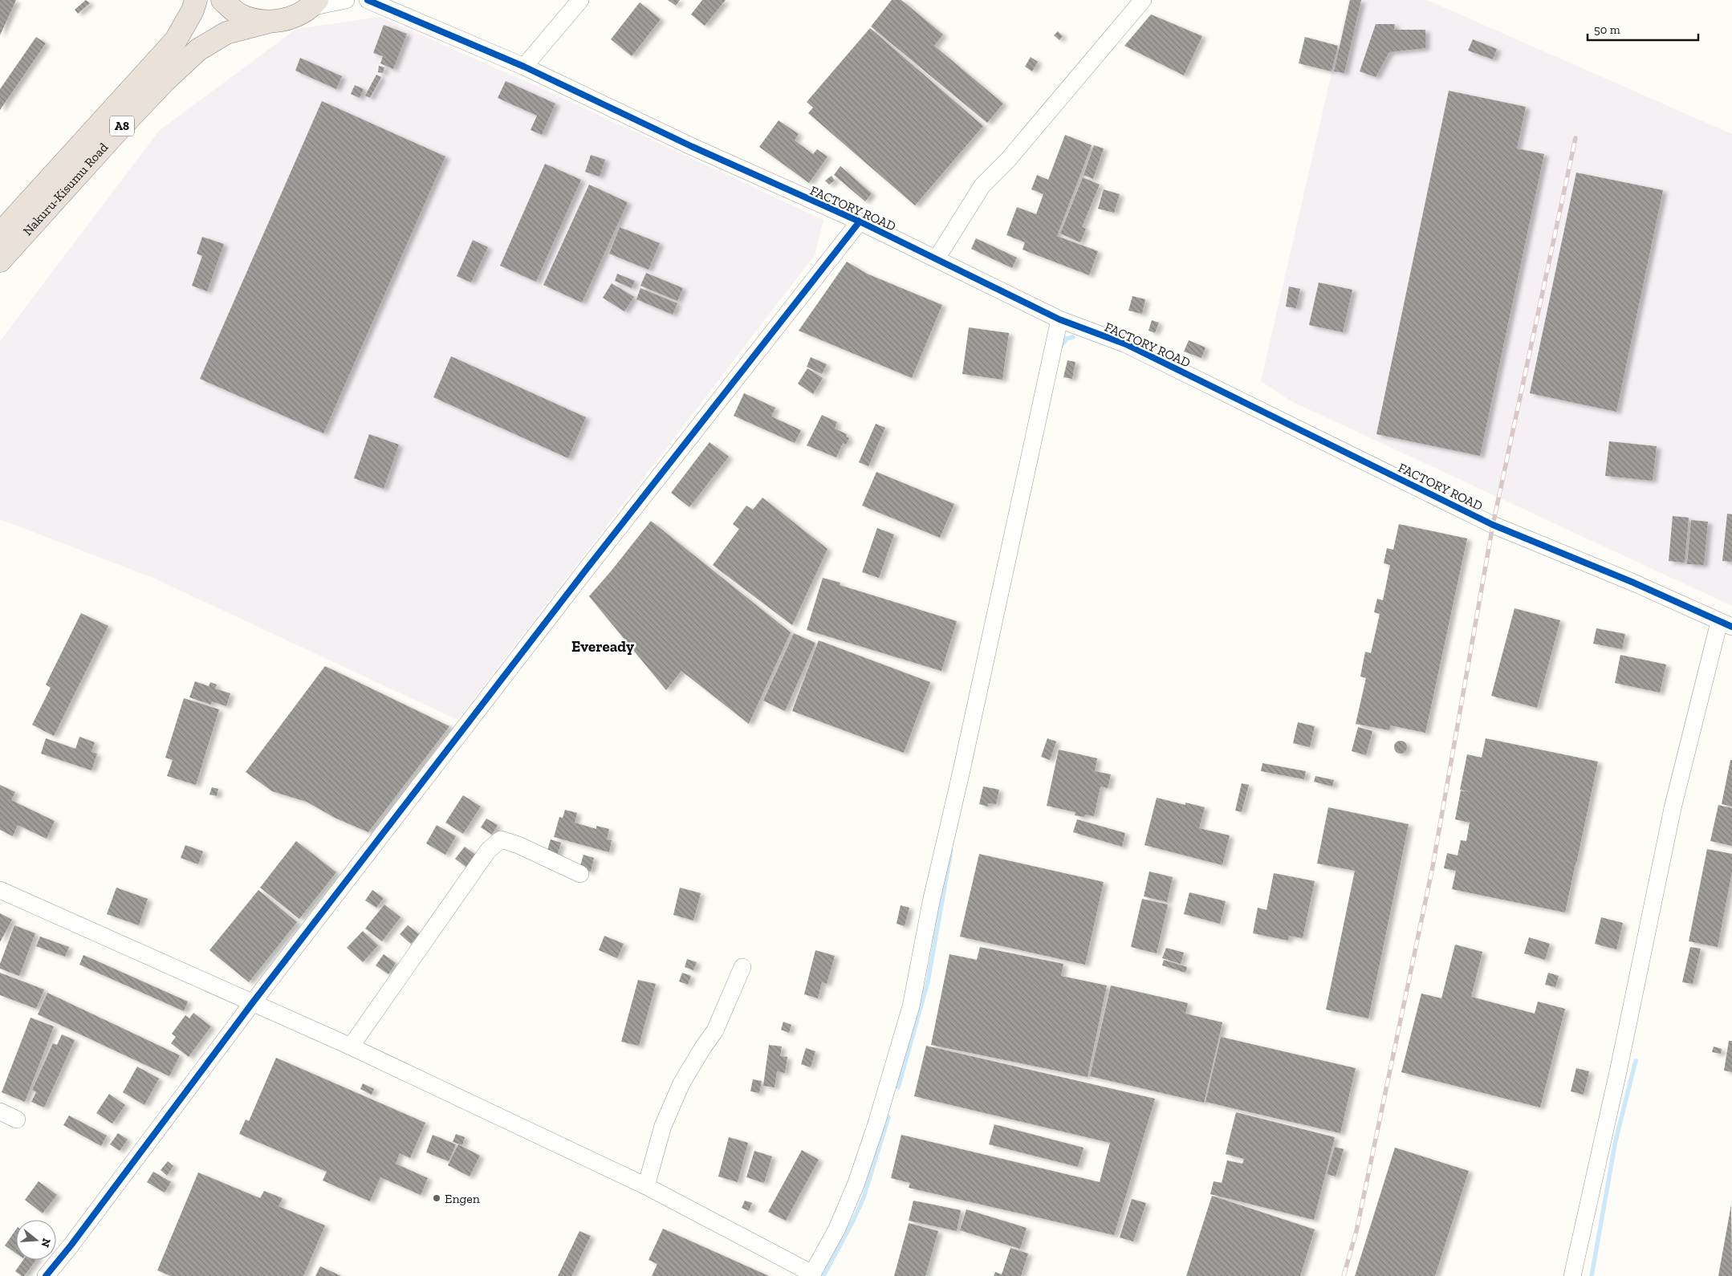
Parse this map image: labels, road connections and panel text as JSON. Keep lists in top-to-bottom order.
{
  "streets": {
    "highway": ["A8", "Nakuru-Kisumu Road"],
    "street": ["FACTORY ROAD"]
  },
  "crossings": [
    ["A8", "Nakuru-Kisumu Road"]
  ],
  "districts": ["Eveready"],
  "places": ["Engen"],
  "scale_bar": "50 m",
  "north": "right"
}
